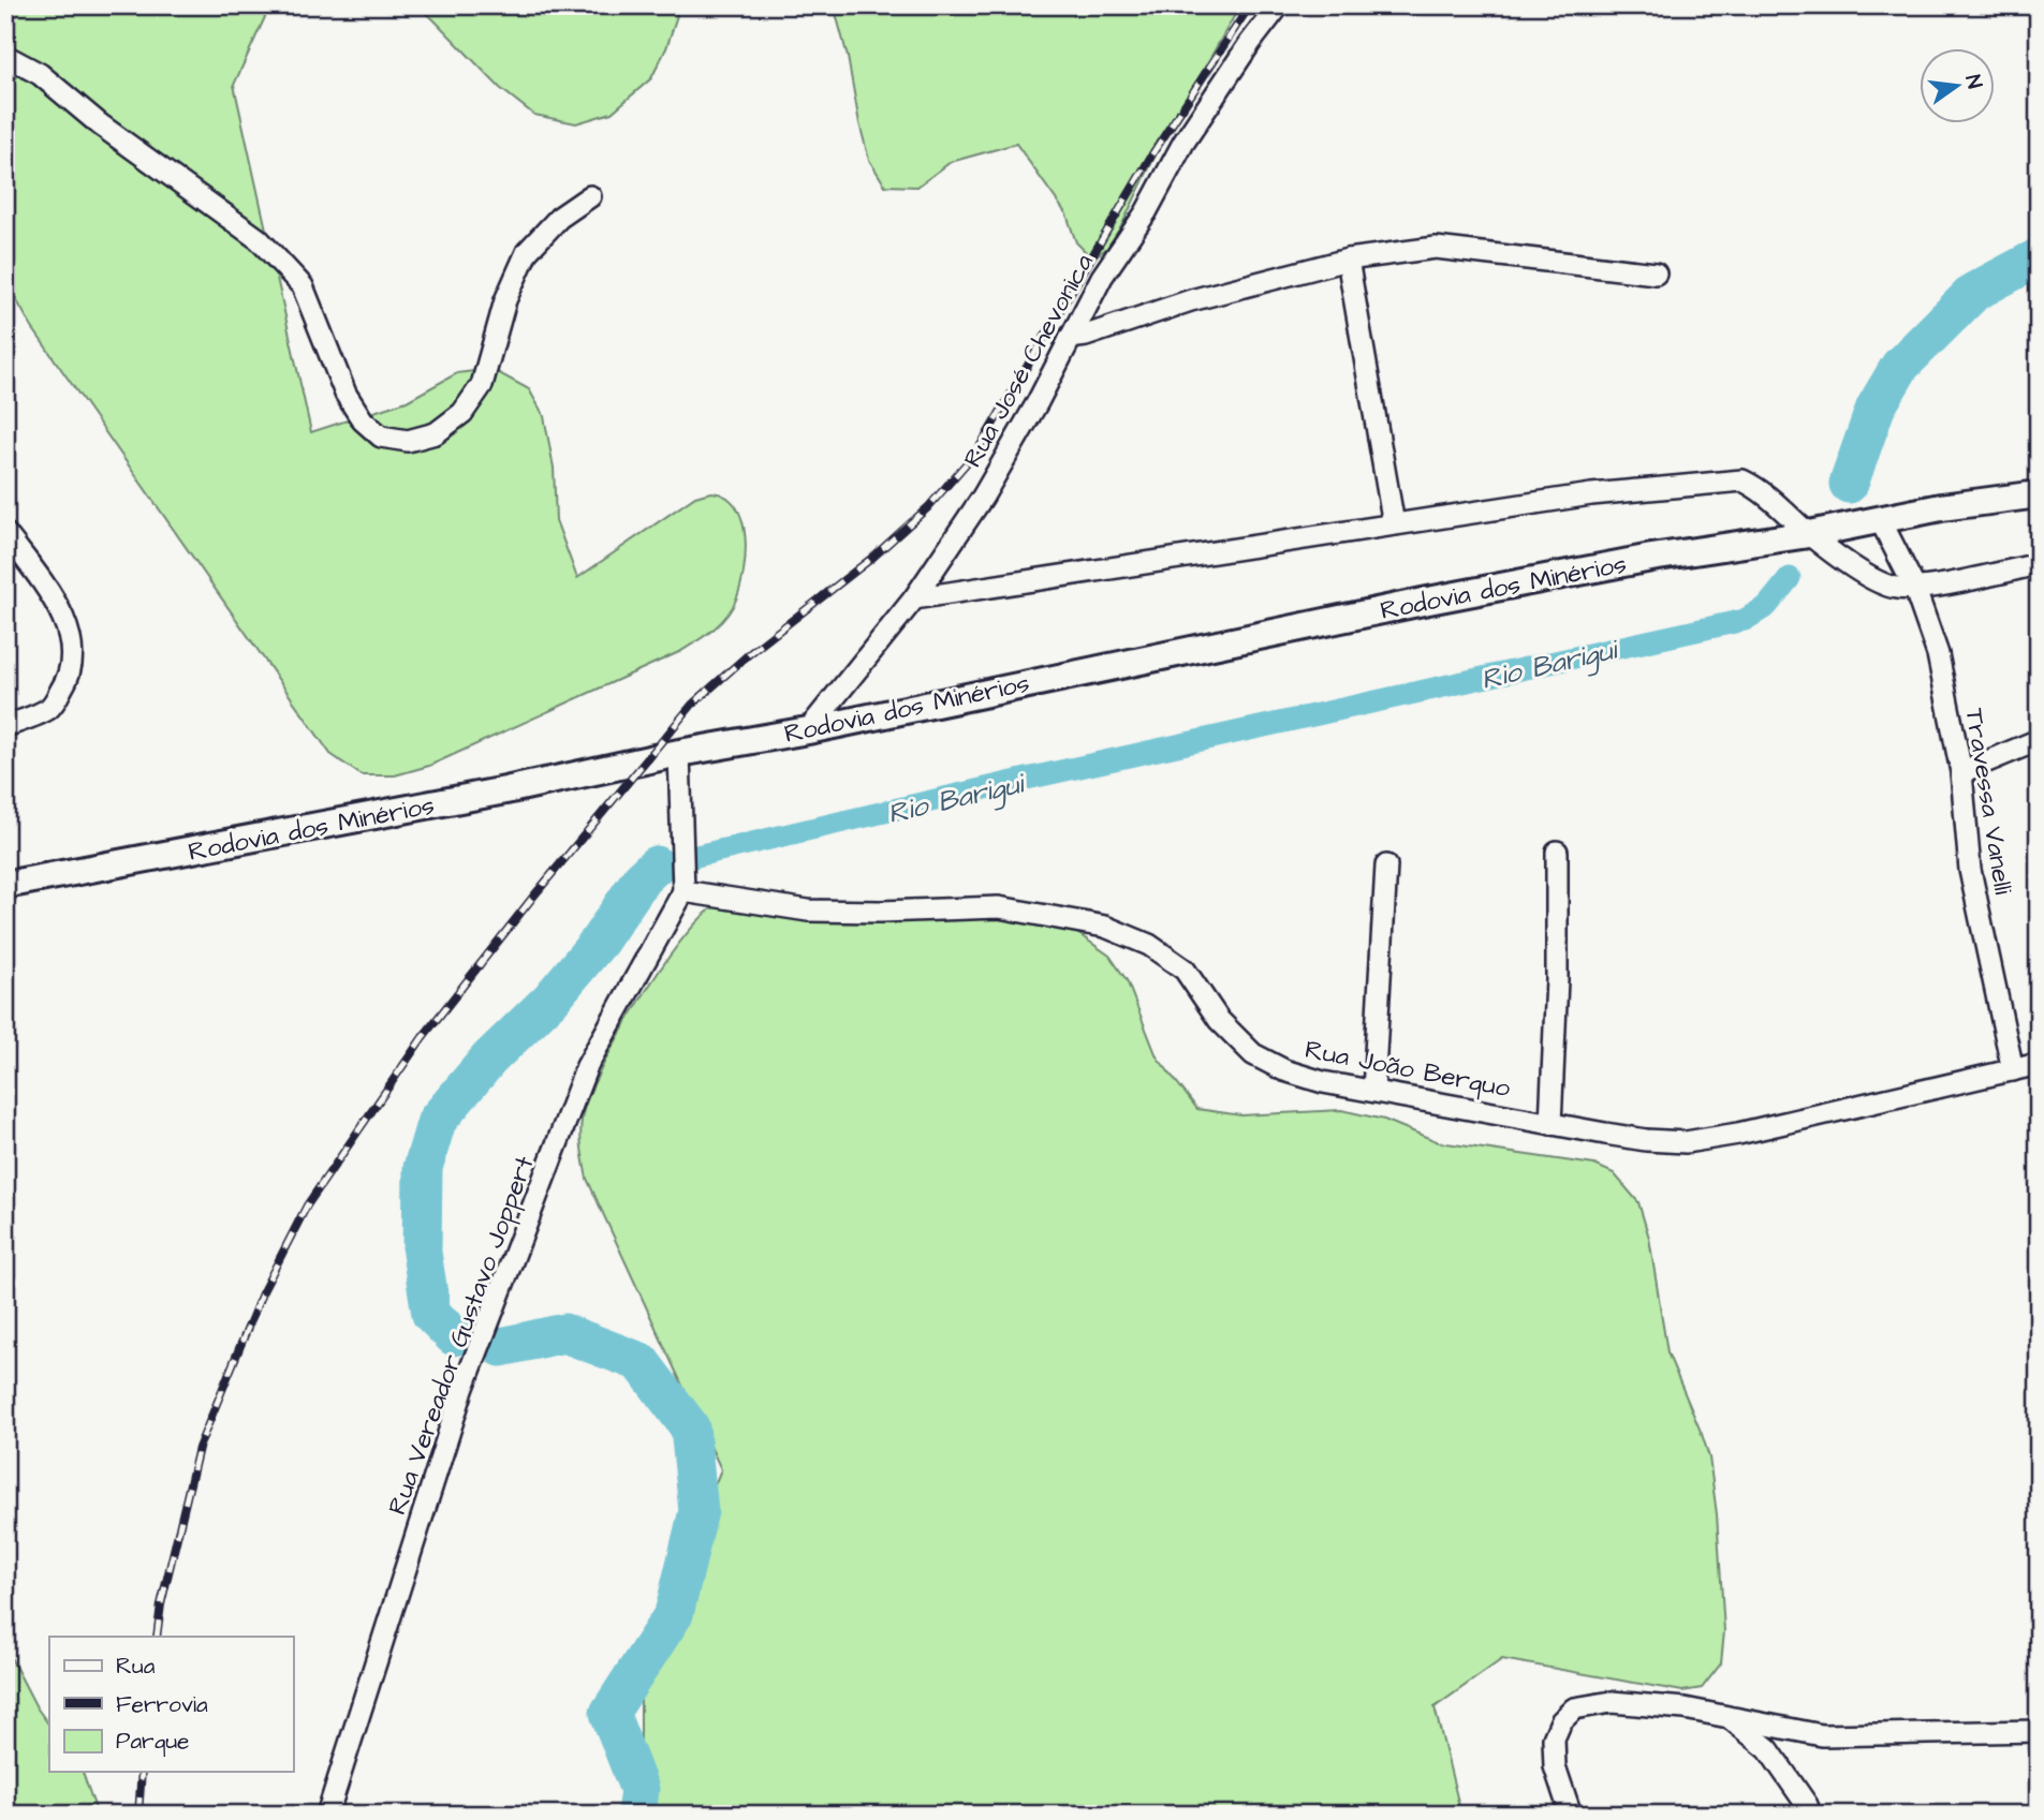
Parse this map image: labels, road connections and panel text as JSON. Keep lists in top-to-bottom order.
{
  "streets": {
    "main road": ["Rodovia dos Minérios"],
    "street": [
      "Rua José Chevonica",
      "Travessa Vanelli",
      "Rua João Berquo",
      "Rua Vereador Gustavo Joppert"
    ]
  },
  "crossings": [
    ["Rua José Chevonica", "Rodovia dos Minérios"],
    ["Rodovia dos Minérios", "Travessa Vanelli"],
    ["Travessa Vanelli", "Rua João Berquo"],
    ["Rua João Berquo", "Rua Vereador Gustavo Joppert"]
  ],
  "water": ["Rio Barigui"],
  "legend": ["Rua", "Ferrovia", "Parque"],
  "north": "right"
}
